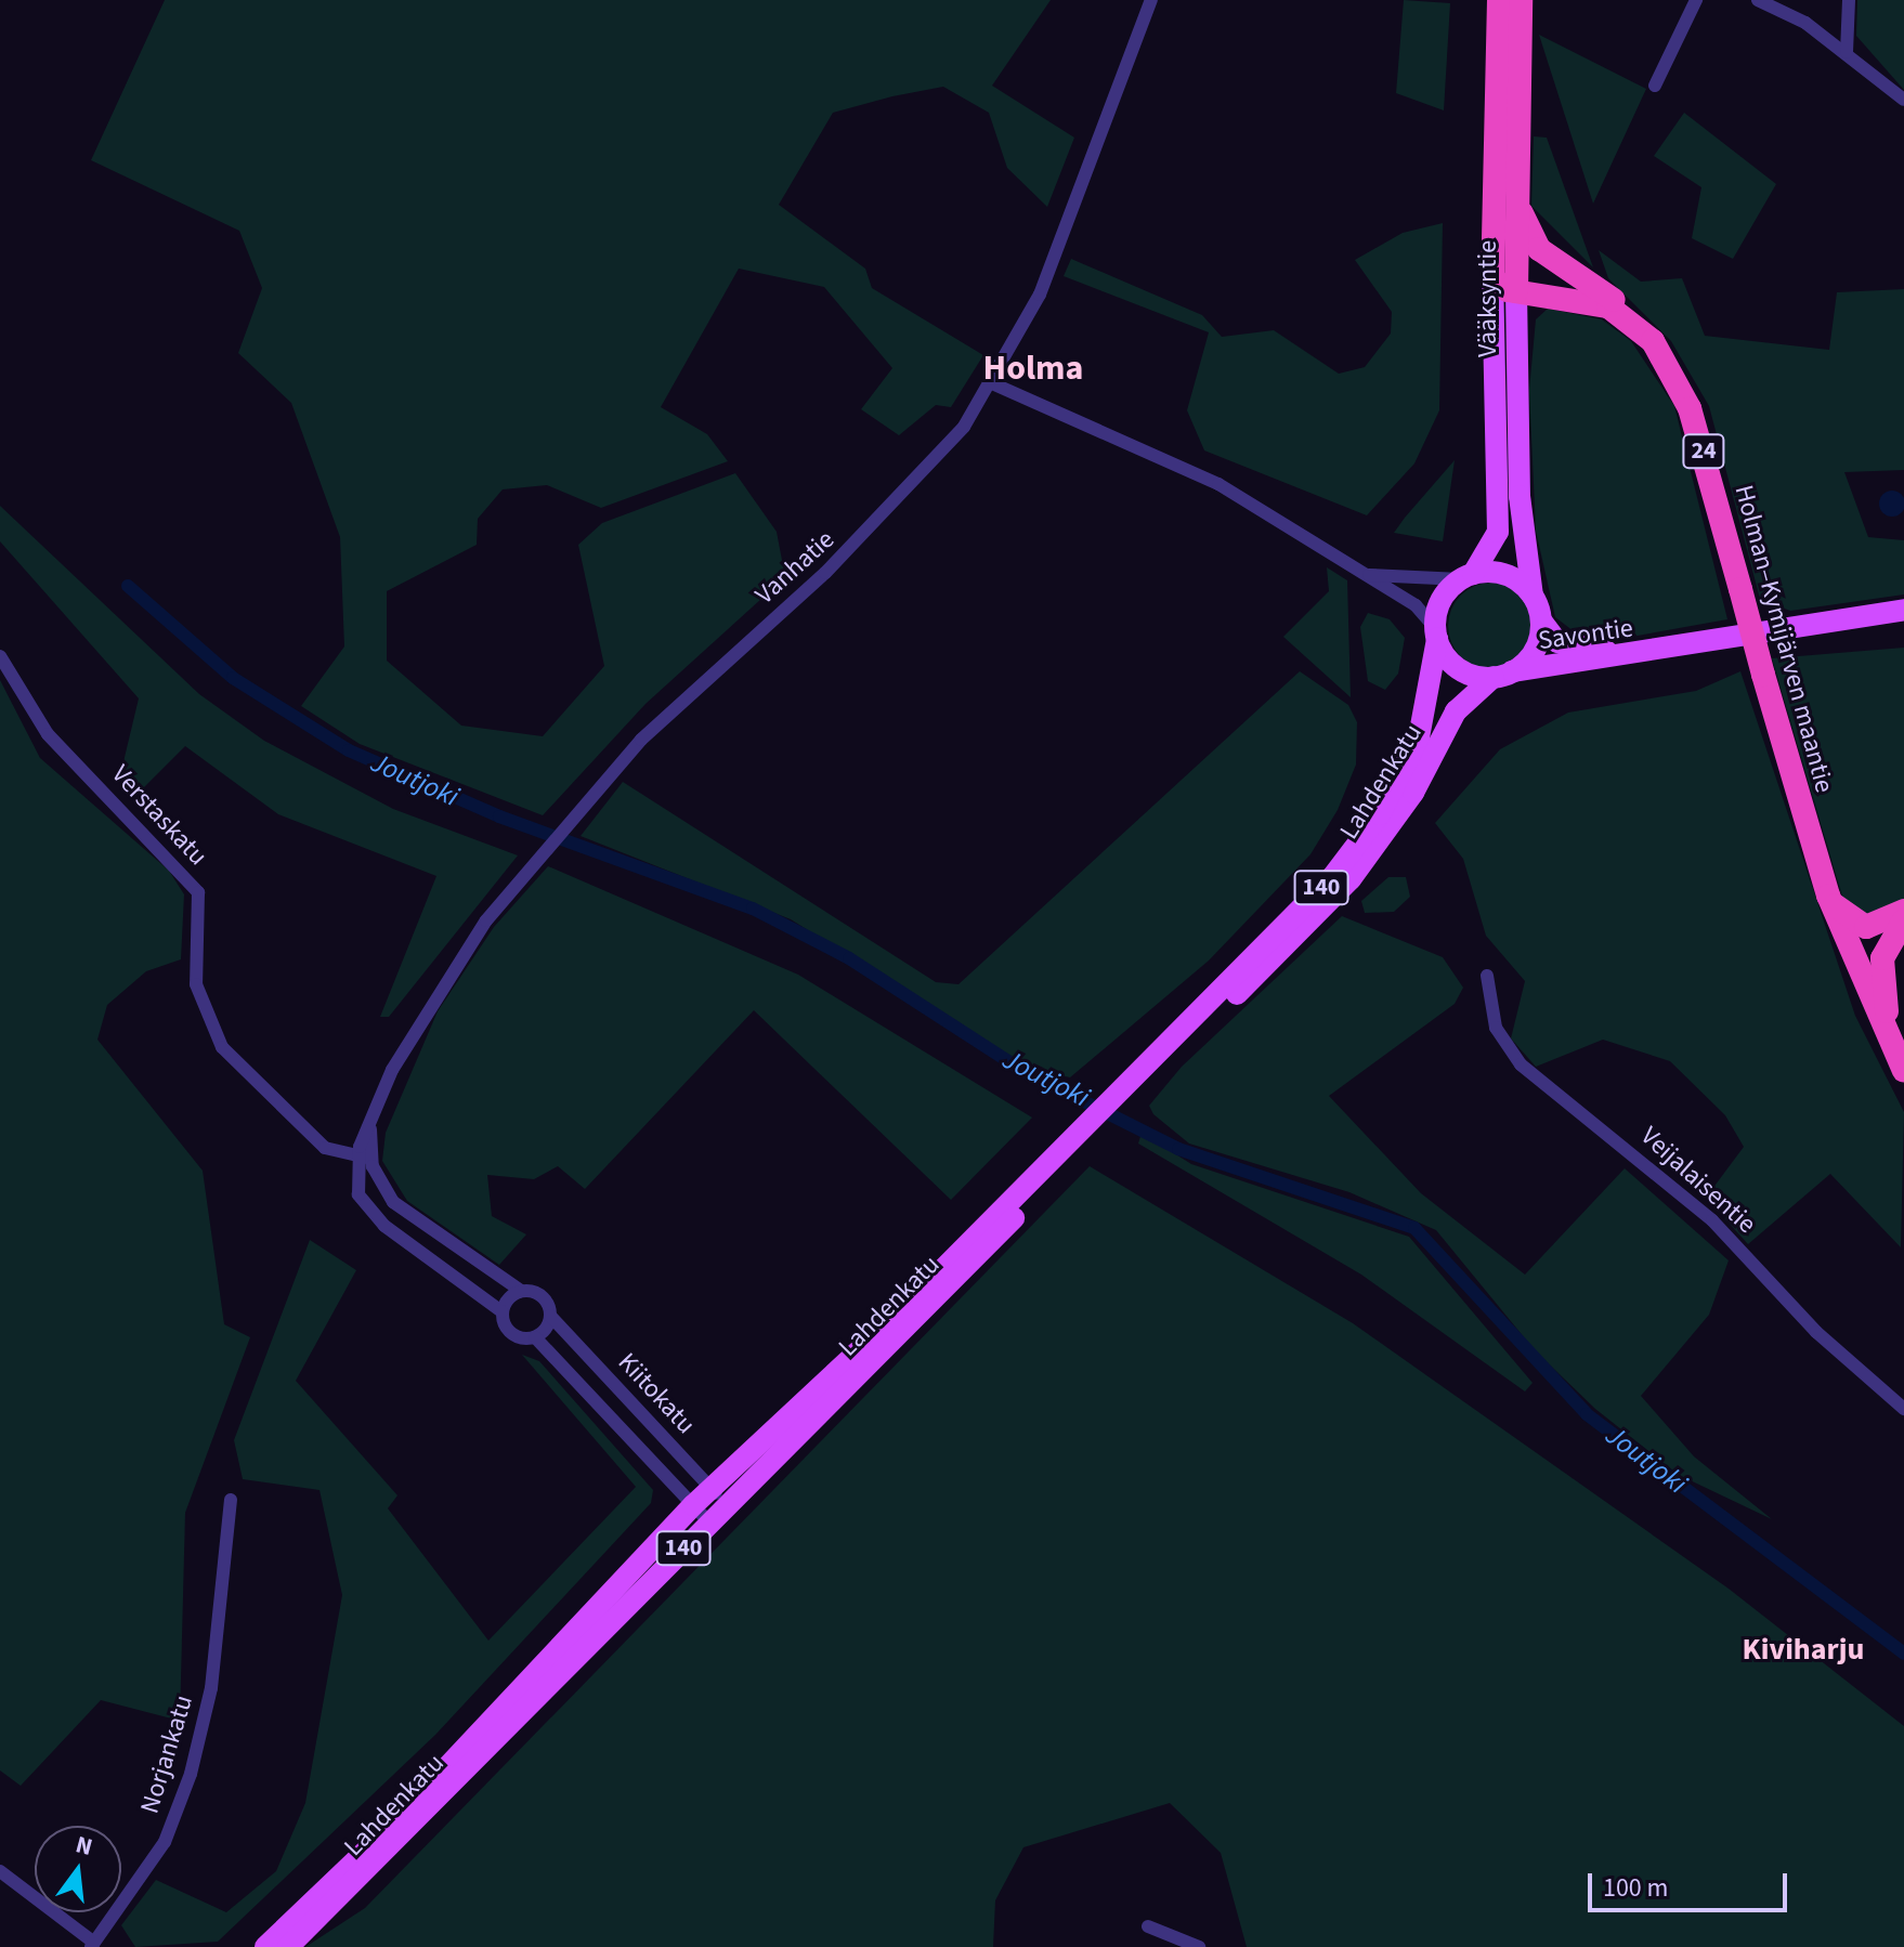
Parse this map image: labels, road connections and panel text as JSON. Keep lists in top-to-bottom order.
{
  "streets": {
    "highway": ["Vääksyntie", "24", "Holman–Kymijärven maantie"],
    "main road": ["Savontie", "Lahdenkatu", "140"],
    "street": [
      "Vanhatie",
      "Verstaskatu",
      "Veijalaisentie",
      "Kiitokatu",
      "Norjankatu"
    ]
  },
  "crossings": [
    ["Vääksyntie", "24"],
    ["Vääksyntie", "Savontie"],
    ["Vääksyntie", "Holman–Kymijärven maantie"],
    ["Vääksyntie", "Lahdenkatu"],
    ["Vääksyntie", "140"],
    ["24", "Holman–Kymijärven maantie"],
    ["Vanhatie", "Verstaskatu"],
    ["Savontie", "Lahdenkatu"],
    ["Savontie", "140"],
    ["Lahdenkatu", "140"],
    ["Lahdenkatu", "Kiitokatu"]
  ],
  "districts": ["Holma", "Kiviharju"],
  "water": ["Joutjoki"],
  "scale_bar": "100 m",
  "north": "top"
}
